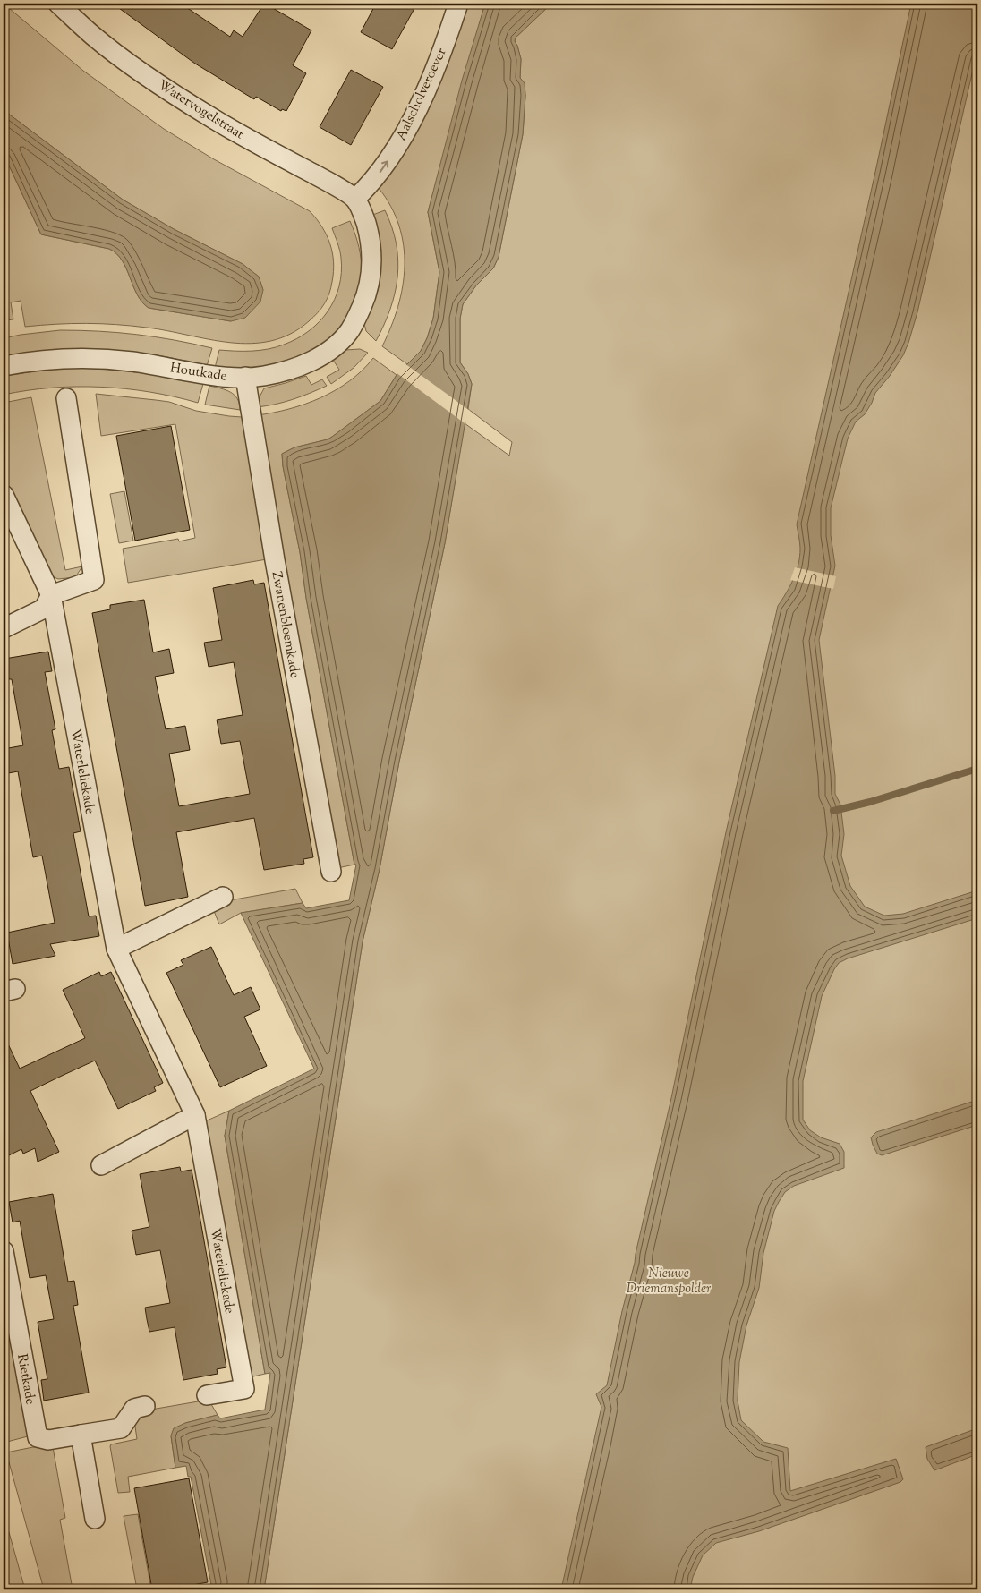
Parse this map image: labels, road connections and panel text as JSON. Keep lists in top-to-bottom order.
{
  "streets": {
    "street": [
      "Aalscholveroever",
      "Watervogelstraat",
      "Houtkade",
      "Zwanenbloemkade",
      "Waterleliekade",
      "Rietkade"
    ]
  },
  "crossings": [
    ["Aalscholveroever", "Watervogelstraat"],
    ["Aalscholveroever", "Houtkade"],
    ["Watervogelstraat", "Houtkade"],
    ["Houtkade", "Zwanenbloemkade"]
  ],
  "one_way": ["Aalscholveroever"],
  "parks": ["Nieuwe Driemanspolder"]
}
